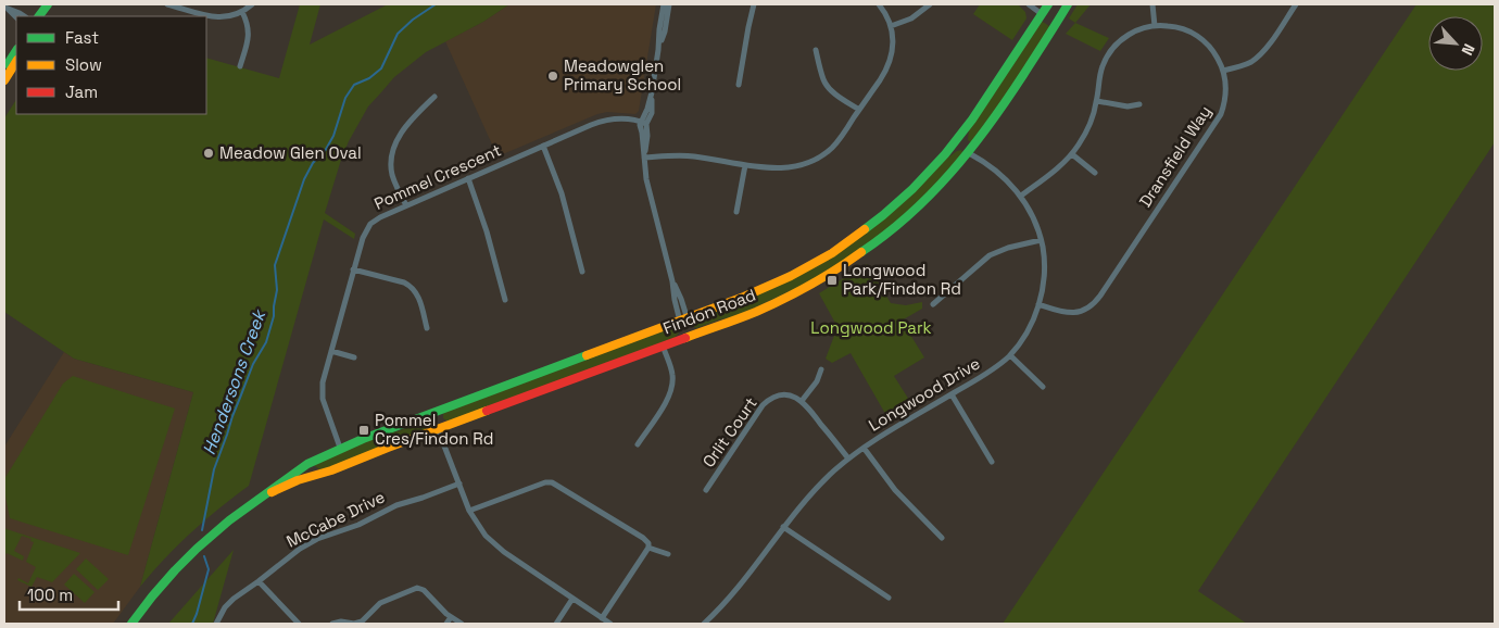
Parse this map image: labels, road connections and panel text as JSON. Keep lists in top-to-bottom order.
{
  "streets": {
    "main road": ["Findon Road"],
    "street": [
      "Dransfield Way",
      "Pommel Crescent",
      "Longwood Drive",
      "Orlit Court",
      "McCabe Drive"
    ]
  },
  "crossings": [
    ["Dransfield Way", "Longwood Drive"],
    ["Pommel Crescent", "Findon Road"],
    ["Findon Road", "Longwood Drive"]
  ],
  "water": ["Hendersons Creek"],
  "parks": ["Longwood Park"],
  "places": {
    "other": ["Meadowglen Primary School", "Meadow Glen Oval"],
    "transit": ["Longwood Park/Findon Rd", "Pommel Cres/Findon Rd"]
  },
  "legend": ["Fast", "Slow", "Jam"],
  "scale_bar": "100 m",
  "north": "bottom right"
}
